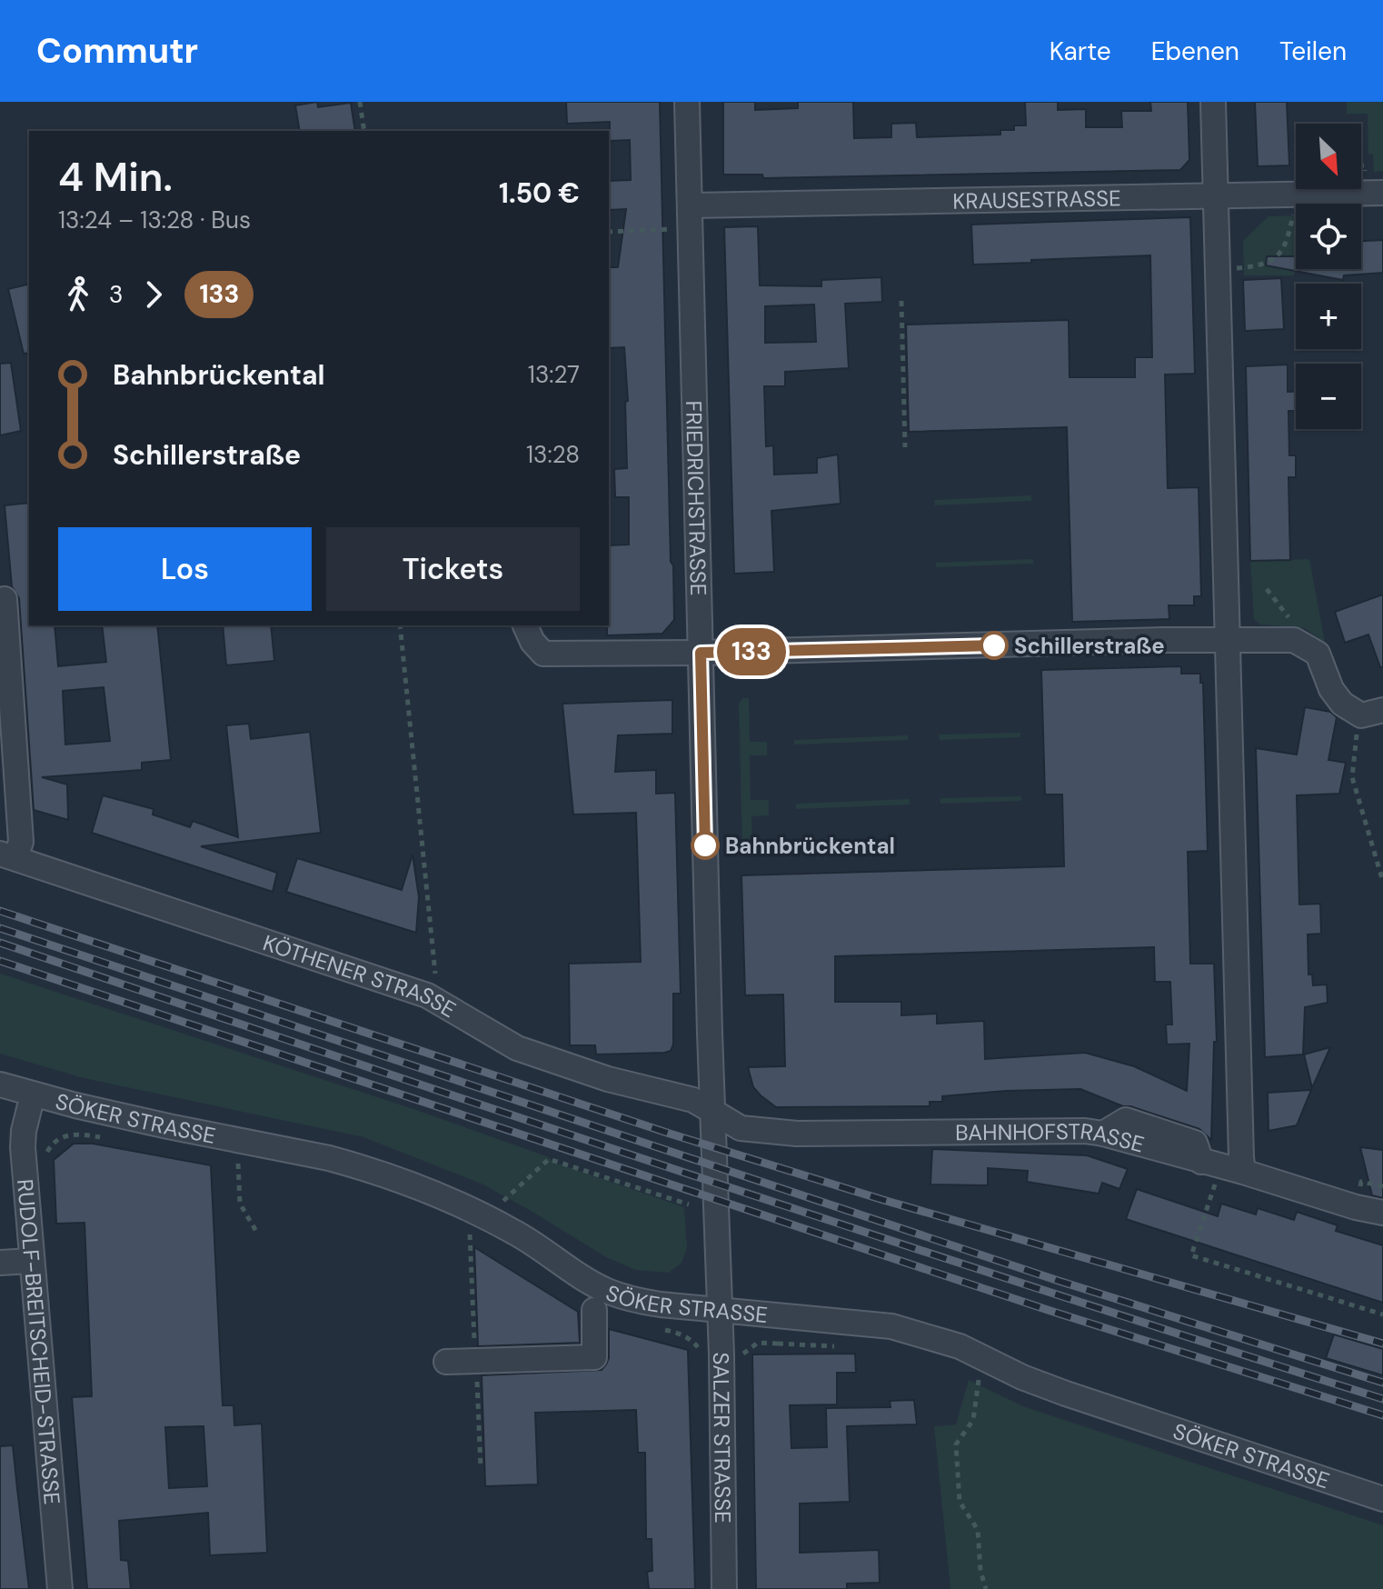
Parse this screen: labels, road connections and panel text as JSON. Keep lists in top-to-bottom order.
{
  "streets": {
    "street": [
      "KRAUSESTRASSE",
      "FRIEDRICHSTRASSE",
      "KÖTHENER STRASSE",
      "SÖKER STRASSE",
      "BAHNHOFSTRASSE",
      "RUDOLF-BREITSCHEID-STRASSE",
      "SALZER STRASSE"
    ]
  },
  "crossings": [
    ["KRAUSESTRASSE", "FRIEDRICHSTRASSE"],
    ["FRIEDRICHSTRASSE", "KÖTHENER STRASSE"],
    ["FRIEDRICHSTRASSE", "BAHNHOFSTRASSE"],
    ["FRIEDRICHSTRASSE", "SALZER STRASSE"],
    ["KÖTHENER STRASSE", "BAHNHOFSTRASSE"],
    ["KÖTHENER STRASSE", "SALZER STRASSE"],
    ["SÖKER STRASSE", "RUDOLF-BREITSCHEID-STRASSE"],
    ["SÖKER STRASSE", "SALZER STRASSE"],
    ["BAHNHOFSTRASSE", "SALZER STRASSE"]
  ],
  "places": ["Schillerstraße", "Bahnbrückental"],
  "lines": ["bus line 133"],
  "north": "bottom right",
  "page": {
    "header": "Commutr",
    "nav": ["Karte", "Ebenen", "Teilen"],
    "on_map": "133",
    "map_buttons": ["+", "−"],
    "heading": ["4 Min.", "13:24 – 13:28 · Bus", "1.50 €"],
    "legs": ["3", "133"],
    "list": [
      {
        "name": "Bahnbrückental",
        "value": "13:27"
      },
      {
        "name": "Schillerstraße",
        "value": "13:28"
      }
    ],
    "buttons": ["Los", "Tickets"]
  }
}
